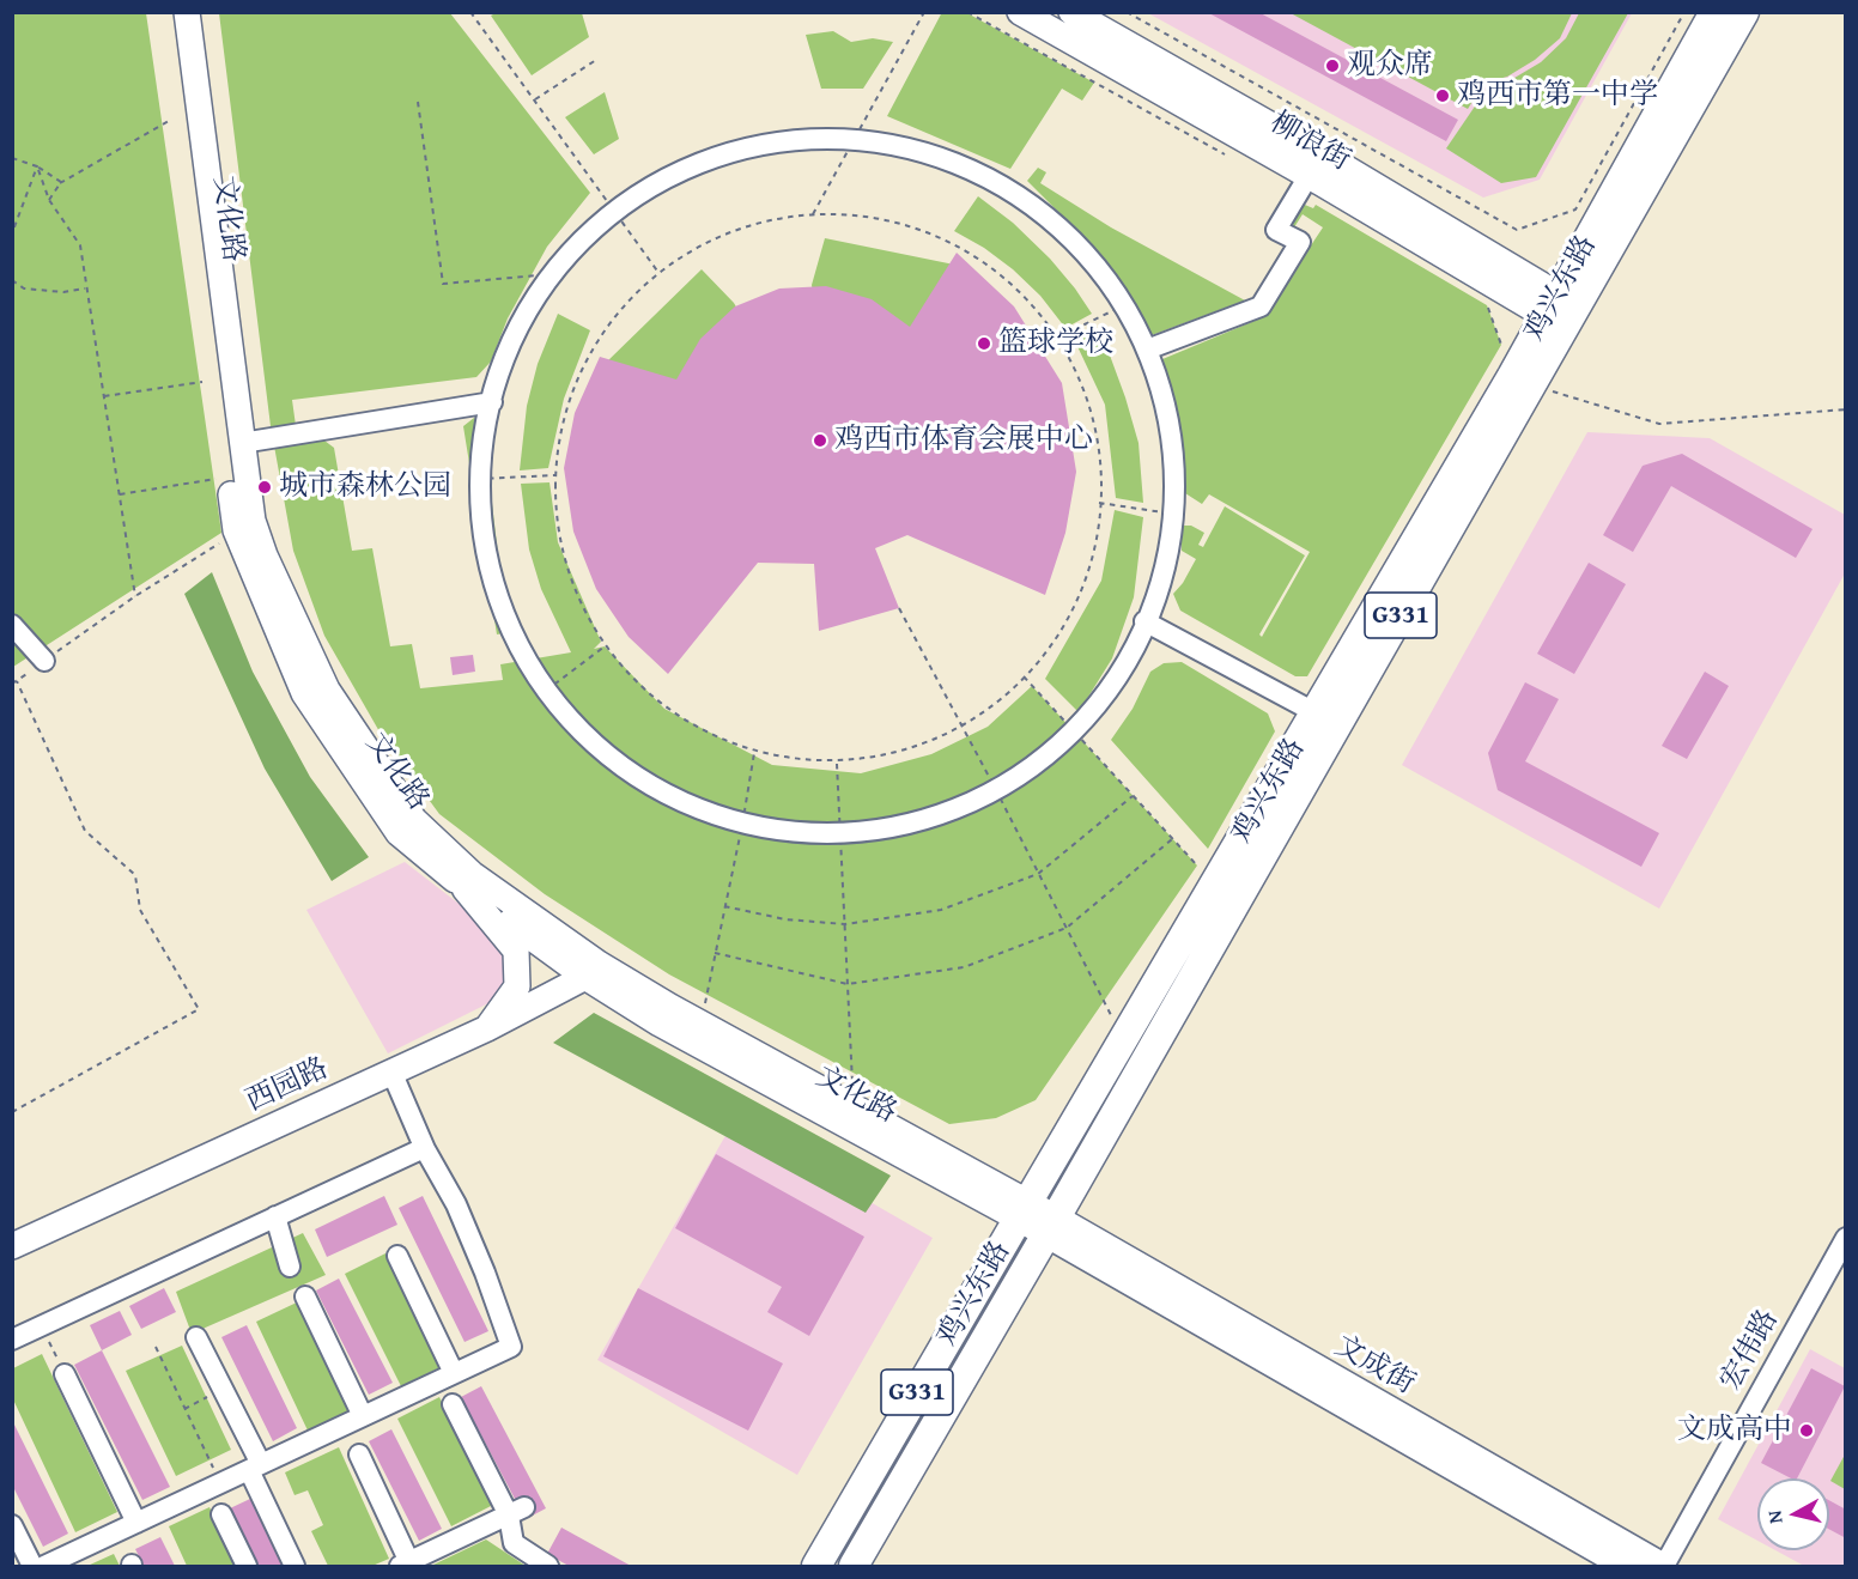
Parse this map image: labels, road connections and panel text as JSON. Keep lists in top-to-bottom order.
{
  "streets": {
    "highway": ["鸡兴东路", "G331"],
    "main road": [
      "柳浪街",
      "文化路",
      "西园路",
      "文成街"
    ],
    "street": ["宏伟路"]
  },
  "crossings": [
    ["柳浪街", "鸡兴东路"],
    ["文化路", "鸡兴东路"],
    ["文化路", "西园路"],
    ["文化路", "文成街"],
    ["鸡兴东路", "文成街"],
    ["宏伟路", "文成街"]
  ],
  "places": [
    "观众席",
    "鸡西市第一中学",
    "篮球学校",
    "鸡西市体育会展中心",
    "城市森林公园",
    "文成高中"
  ],
  "north": "left"
}
